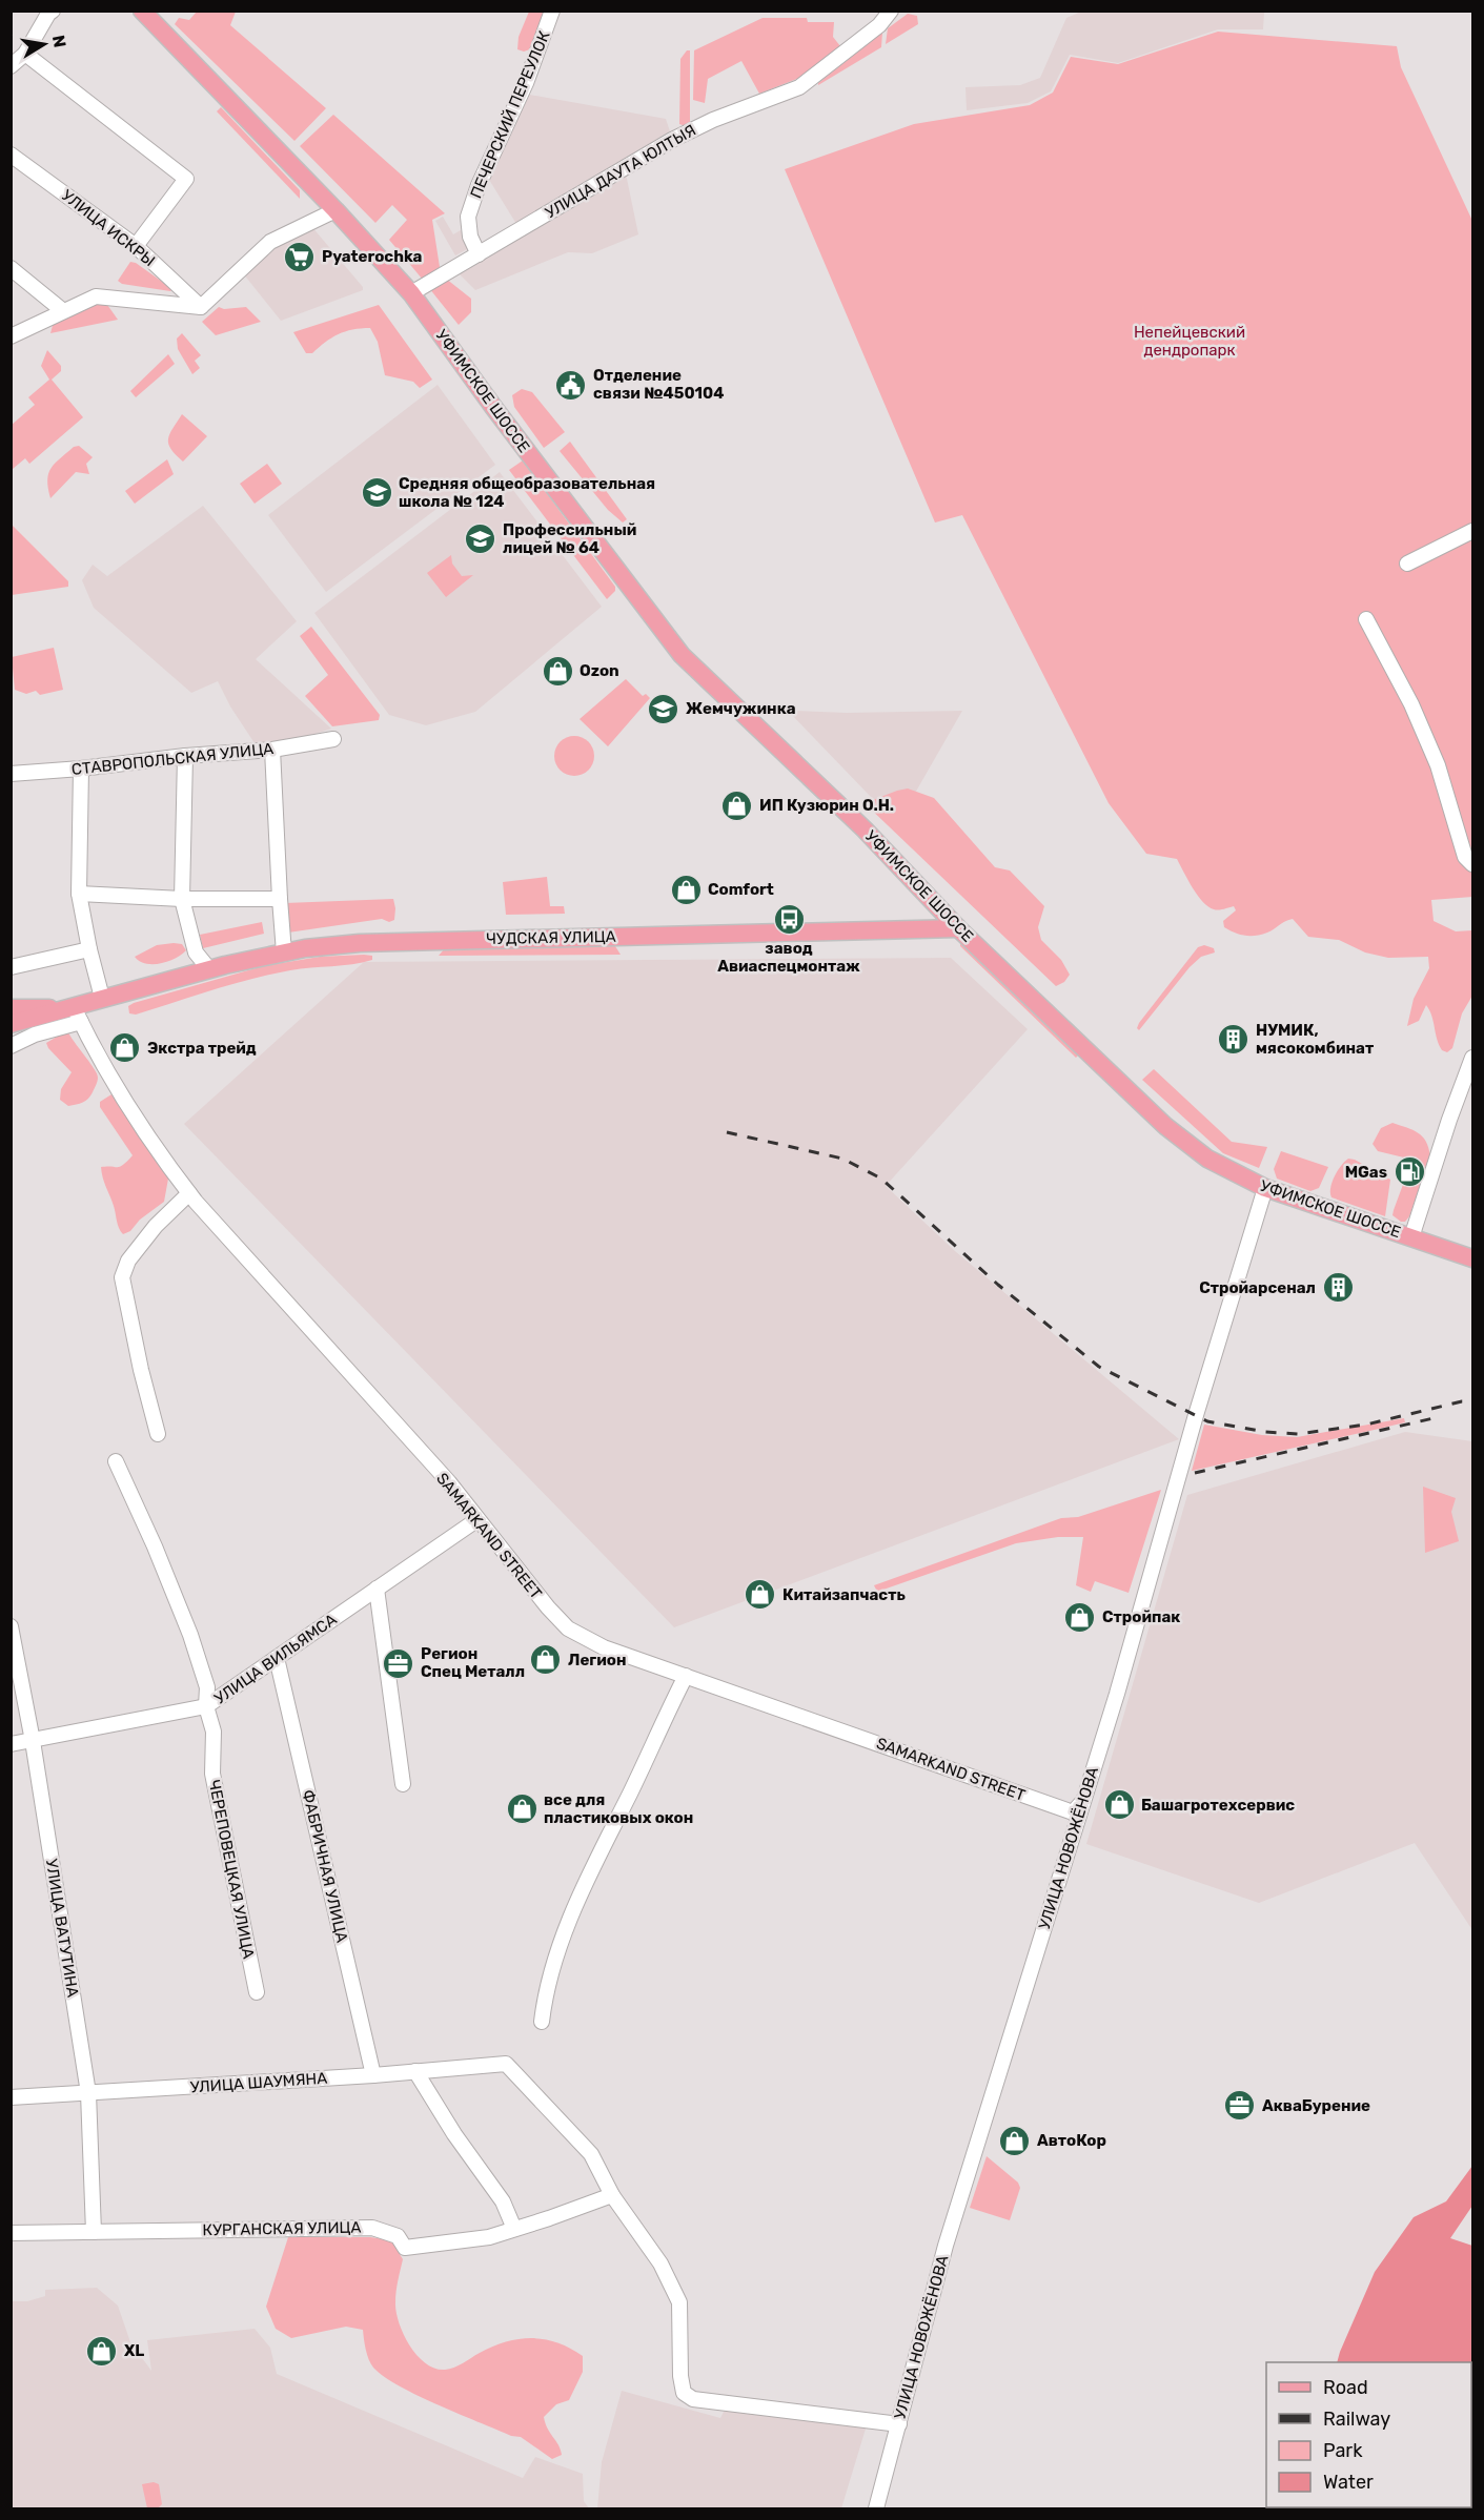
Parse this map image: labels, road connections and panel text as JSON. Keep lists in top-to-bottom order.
{
  "streets": {
    "main road": ["УФИМСКОЕ ШОССЕ", "ЧУДСКАЯ УЛИЦА"],
    "street": [
      "ПЕЧЕРСКИЙ ПЕРЕУЛОК",
      "УЛИЦА ДАУТА ЮЛТЫЯ",
      "УЛИЦА ИСКРЫ",
      "СТАВРОПОЛЬСКАЯ УЛИЦА",
      "SAMARKAND STREET",
      "УЛИЦА ВИЛЬЯМСА",
      "УЛИЦА НОВОЖЁНОВА",
      "ФАБРИЧНАЯ УЛИЦА",
      "ЧЕРЕПОВЕЦКАЯ УЛИЦА",
      "УЛИЦА ВАТУТИНА",
      "УЛИЦА ШАУМЯНА",
      "КУРГАНСКАЯ УЛИЦА"
    ]
  },
  "crossings": [
    ["ПЕЧЕРСКИЙ ПЕРЕУЛОК", "УЛИЦА ДАУТА ЮЛТЫЯ"],
    ["УЛИЦА ДАУТА ЮЛТЫЯ", "УФИМСКОЕ ШОССЕ"],
    ["УФИМСКОЕ ШОССЕ", "ЧУДСКАЯ УЛИЦА"],
    ["УФИМСКОЕ ШОССЕ", "УЛИЦА НОВОЖЁНОВА"],
    ["ЧУДСКАЯ УЛИЦА", "SAMARKAND STREET"],
    ["SAMARKAND STREET", "УЛИЦА ВИЛЬЯМСА"],
    ["SAMARKAND STREET", "УЛИЦА НОВОЖЁНОВА"],
    ["УЛИЦА ВИЛЬЯМСА", "ФАБРИЧНАЯ УЛИЦА"],
    ["УЛИЦА ВИЛЬЯМСА", "ЧЕРЕПОВЕЦКАЯ УЛИЦА"],
    ["УЛИЦА ВИЛЬЯМСА", "УЛИЦА ВАТУТИНА"],
    ["ФАБРИЧНАЯ УЛИЦА", "УЛИЦА ШАУМЯНА"],
    ["УЛИЦА ВАТУТИНА", "УЛИЦА ШАУМЯНА"],
    ["УЛИЦА ВАТУТИНА", "КУРГАНСКАЯ УЛИЦА"],
    ["УЛИЦА ШАУМЯНА", "КУРГАНСКАЯ УЛИЦА"]
  ],
  "parks": ["Непейцевский дендропарк"],
  "places": {
    "supermarket": ["Pyaterochka"],
    "public building": ["Отделение связи №450104"],
    "school or university": ["Средняя общеобразовательная школа № 124", "Профессильный лицей № 64", "Жемчужинка"],
    "shop": [
      "Ozon",
      "ИП Кузюрин О.Н.",
      "Comfort",
      "Экстра трейд",
      "Китайзапчасть",
      "Стройпак",
      "Легион",
      "Башагротехсервис",
      "все для пластиковых окон",
      "АвтоКор",
      "XL"
    ],
    "bus stop": ["завод Авиаспецмонтаж"],
    "building": ["НУМИК, мясокомбинат", "Стройарсенал"],
    "fuel station": ["MGas"],
    "office": ["Регион Спец Металл", "АкваБурение"]
  },
  "legend": [
    "Road",
    "Railway",
    "Park",
    "Water"
  ],
  "north": "right"
}
